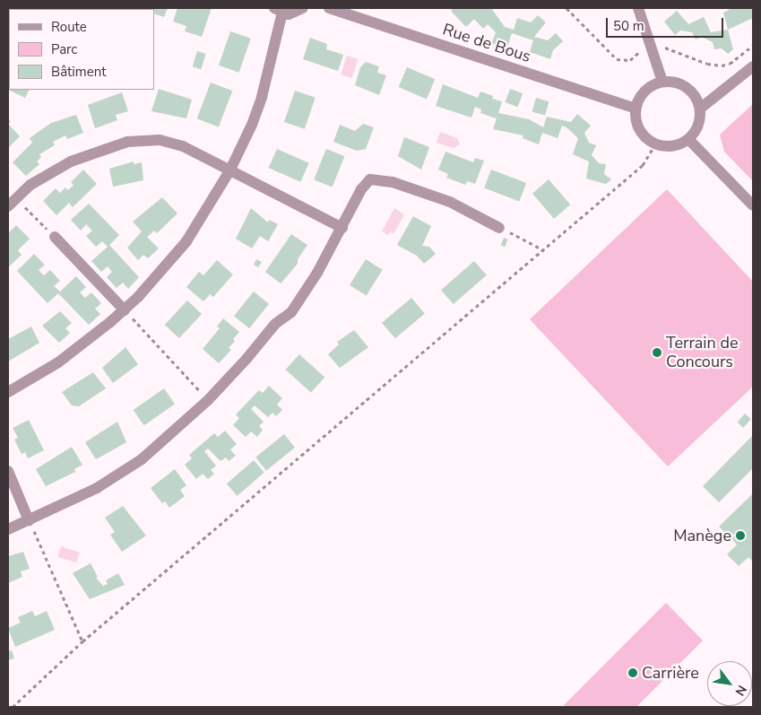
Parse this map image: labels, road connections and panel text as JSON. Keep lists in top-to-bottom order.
{
  "streets": {
    "street": ["Rue de Bous"]
  },
  "places": ["Terrain de Concours", "Manège", "Carrière"],
  "legend": ["Route", "Parc", "Bâtiment"],
  "scale_bar": "50 m",
  "north": "bottom right"
}
